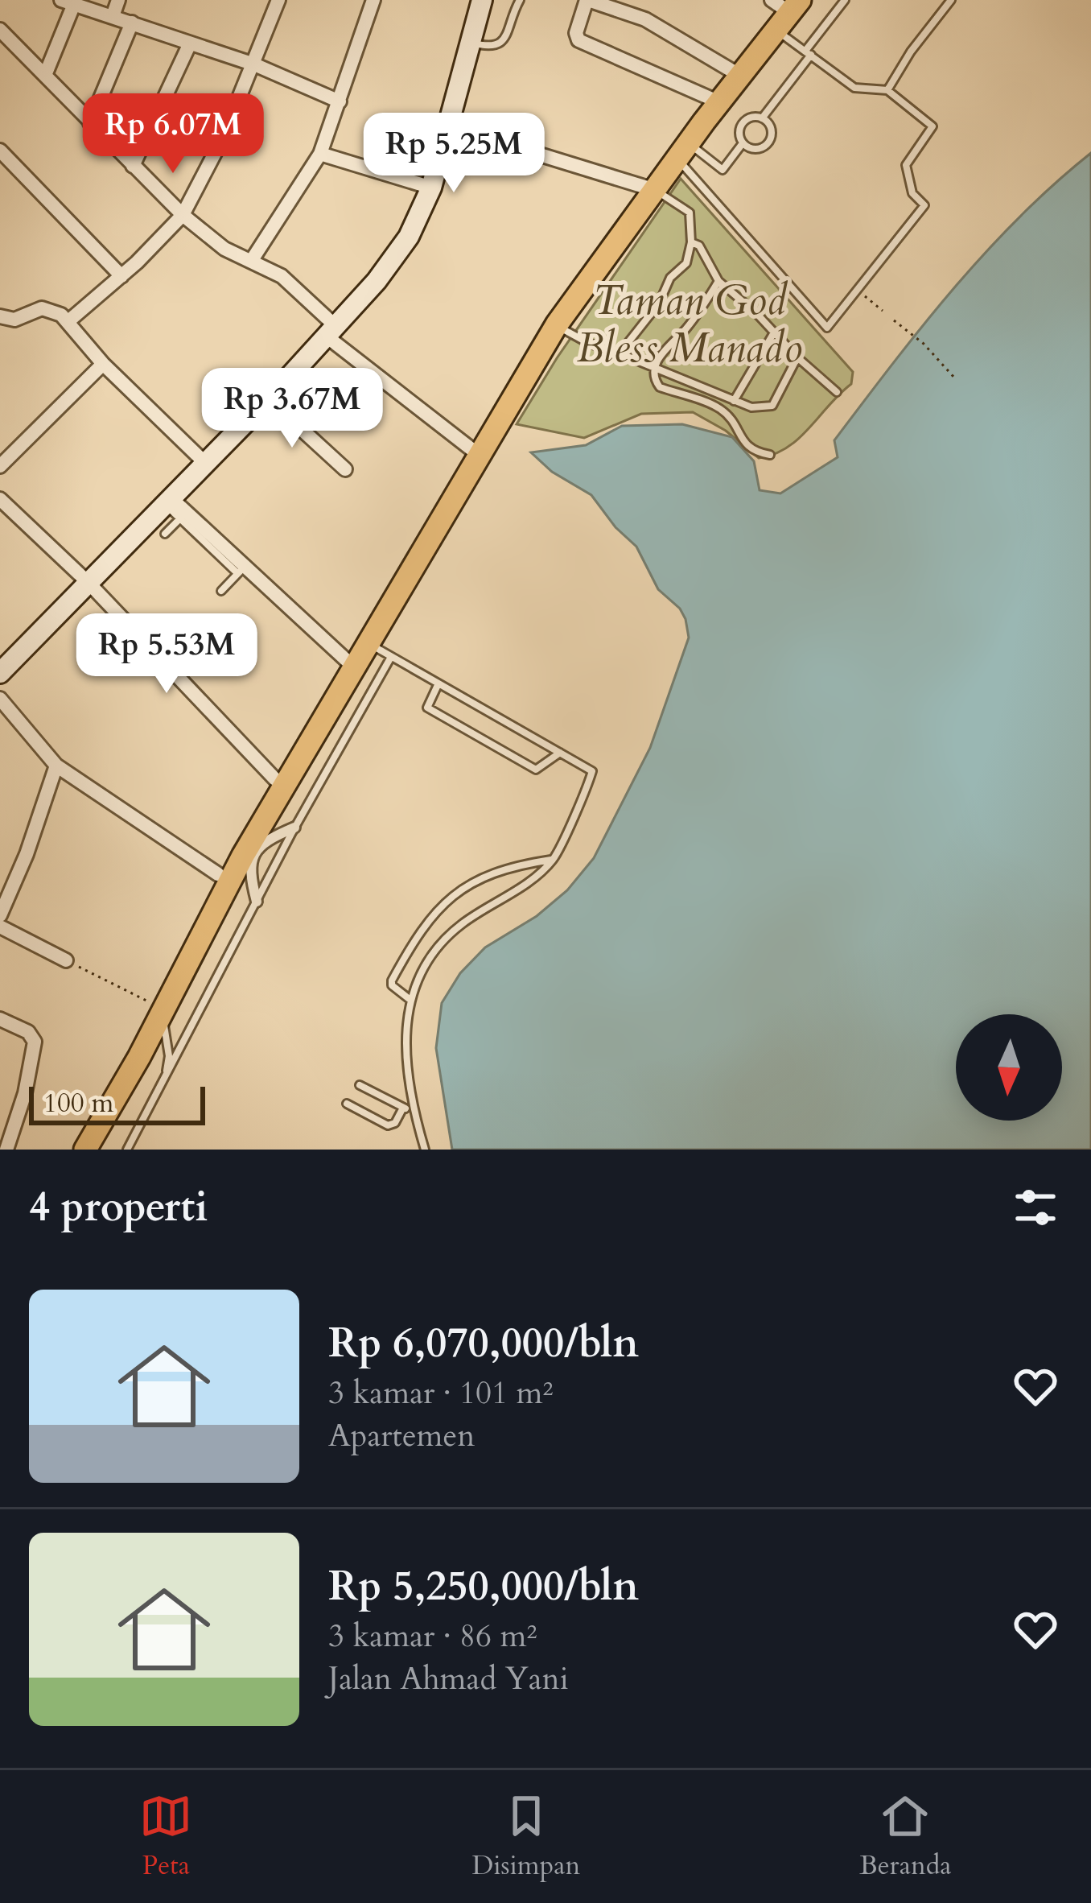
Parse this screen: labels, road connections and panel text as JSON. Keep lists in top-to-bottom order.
{
  "parks": ["Taman God Bless Manado"],
  "scale_bar": "100 m",
  "north": "bottom",
  "page": {
    "price": [
      "Rp 6.07M",
      "Rp 5.25M",
      "Rp 3.67M",
      "Rp 5.53M"
    ],
    "scale": "100 m",
    "heading": "4 properti",
    "list": [
      {
        "name": "Rp 6,070,000/bln",
        "note": "3 kamar · 101 m² · Apartemen"
      },
      {
        "name": "Rp 5,250,000/bln",
        "note": "3 kamar · 86 m² · Jalan Ahmad Yani"
      }
    ],
    "tabs": ["Peta", "Disimpan", "Beranda"]
  }
}
